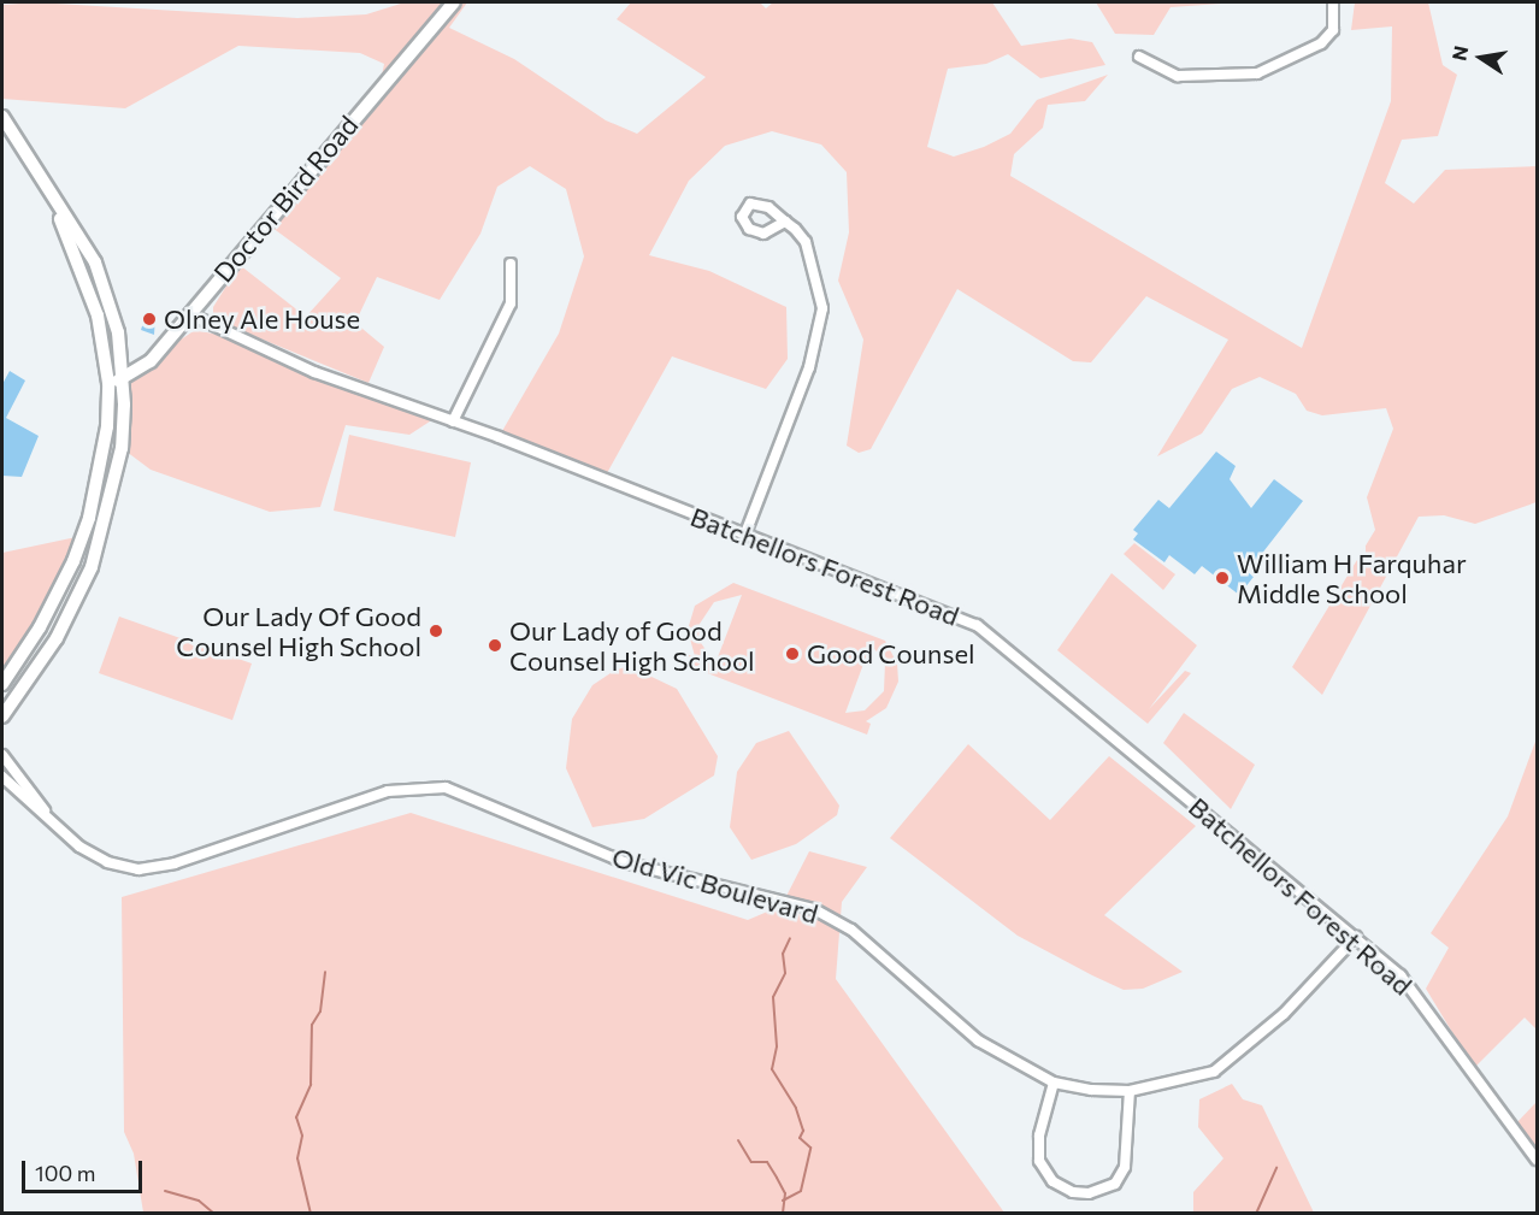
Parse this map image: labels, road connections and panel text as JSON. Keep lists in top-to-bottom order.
{
  "streets": {
    "main road": ["Doctor Bird Road"],
    "street": ["Batchellors Forest Road", "Old Vic Boulevard"]
  },
  "crossings": [
    ["Doctor Bird Road", "Batchellors Forest Road"],
    ["Batchellors Forest Road", "Old Vic Boulevard"]
  ],
  "places": [
    "Olney Ale House",
    "William H Farquhar Middle School",
    "Our Lady Of Good Counsel High School",
    "Our Lady of Good Counsel High School",
    "Good Counsel"
  ],
  "scale_bar": "100 m",
  "north": "left"
}
